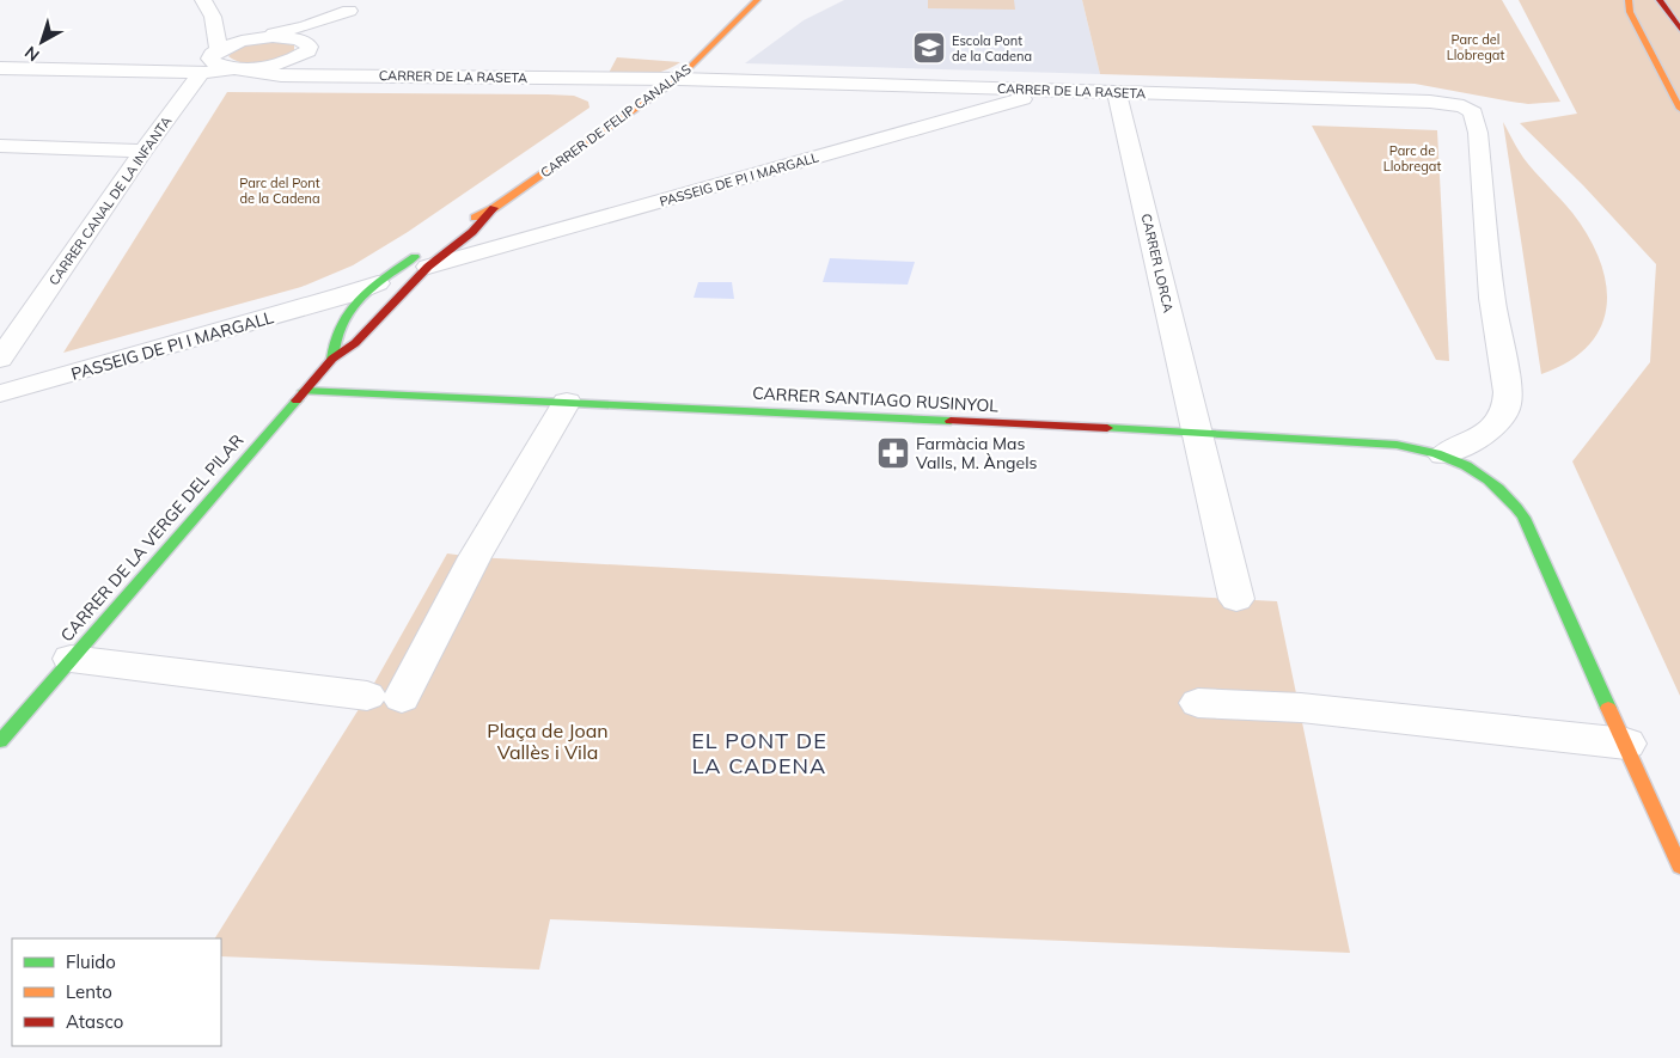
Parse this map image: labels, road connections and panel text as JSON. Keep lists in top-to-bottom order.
{
  "streets": {
    "main road": ["CARRER DE FELIP CANALIAS", "CARRER SANTIAGO RUSINYOL", "CARRER DE LA VERGE DEL PILAR"],
    "street": [
      "CARRER DE LA RASETA",
      "PASSEIG DE PI I MARGALL",
      "CARRER CANAL DE LA INFANTA",
      "CARRER LORCA"
    ]
  },
  "crossings": [
    ["CARRER DE LA RASETA", "CARRER DE FELIP CANALIAS"],
    ["CARRER DE LA RASETA", "PASSEIG DE PI I MARGALL"],
    ["CARRER DE LA RASETA", "CARRER LORCA"],
    ["CARRER DE LA RASETA", "CARRER SANTIAGO RUSINYOL"],
    ["CARRER DE FELIP CANALIAS", "PASSEIG DE PI I MARGALL"],
    ["CARRER DE FELIP CANALIAS", "CARRER DE LA VERGE DEL PILAR"],
    ["PASSEIG DE PI I MARGALL", "CARRER DE LA VERGE DEL PILAR"],
    ["CARRER LORCA", "CARRER SANTIAGO RUSINYOL"],
    ["CARRER SANTIAGO RUSINYOL", "CARRER DE LA VERGE DEL PILAR"]
  ],
  "districts": ["EL PONT DE LA CADENA"],
  "parks": [
    "Parc del Llobregat",
    "Parc de Llobregat",
    "Parc del Pont de la Cadena",
    "Plaça de Joan Vallès i Vila"
  ],
  "places": {
    "school or university": ["Escola Pont de la Cadena"],
    "pharmacy": ["Farmàcia Mas Valls, M. Àngels"]
  },
  "legend": ["Fluido", "Lento", "Atasco"],
  "north": "bottom left"
}
